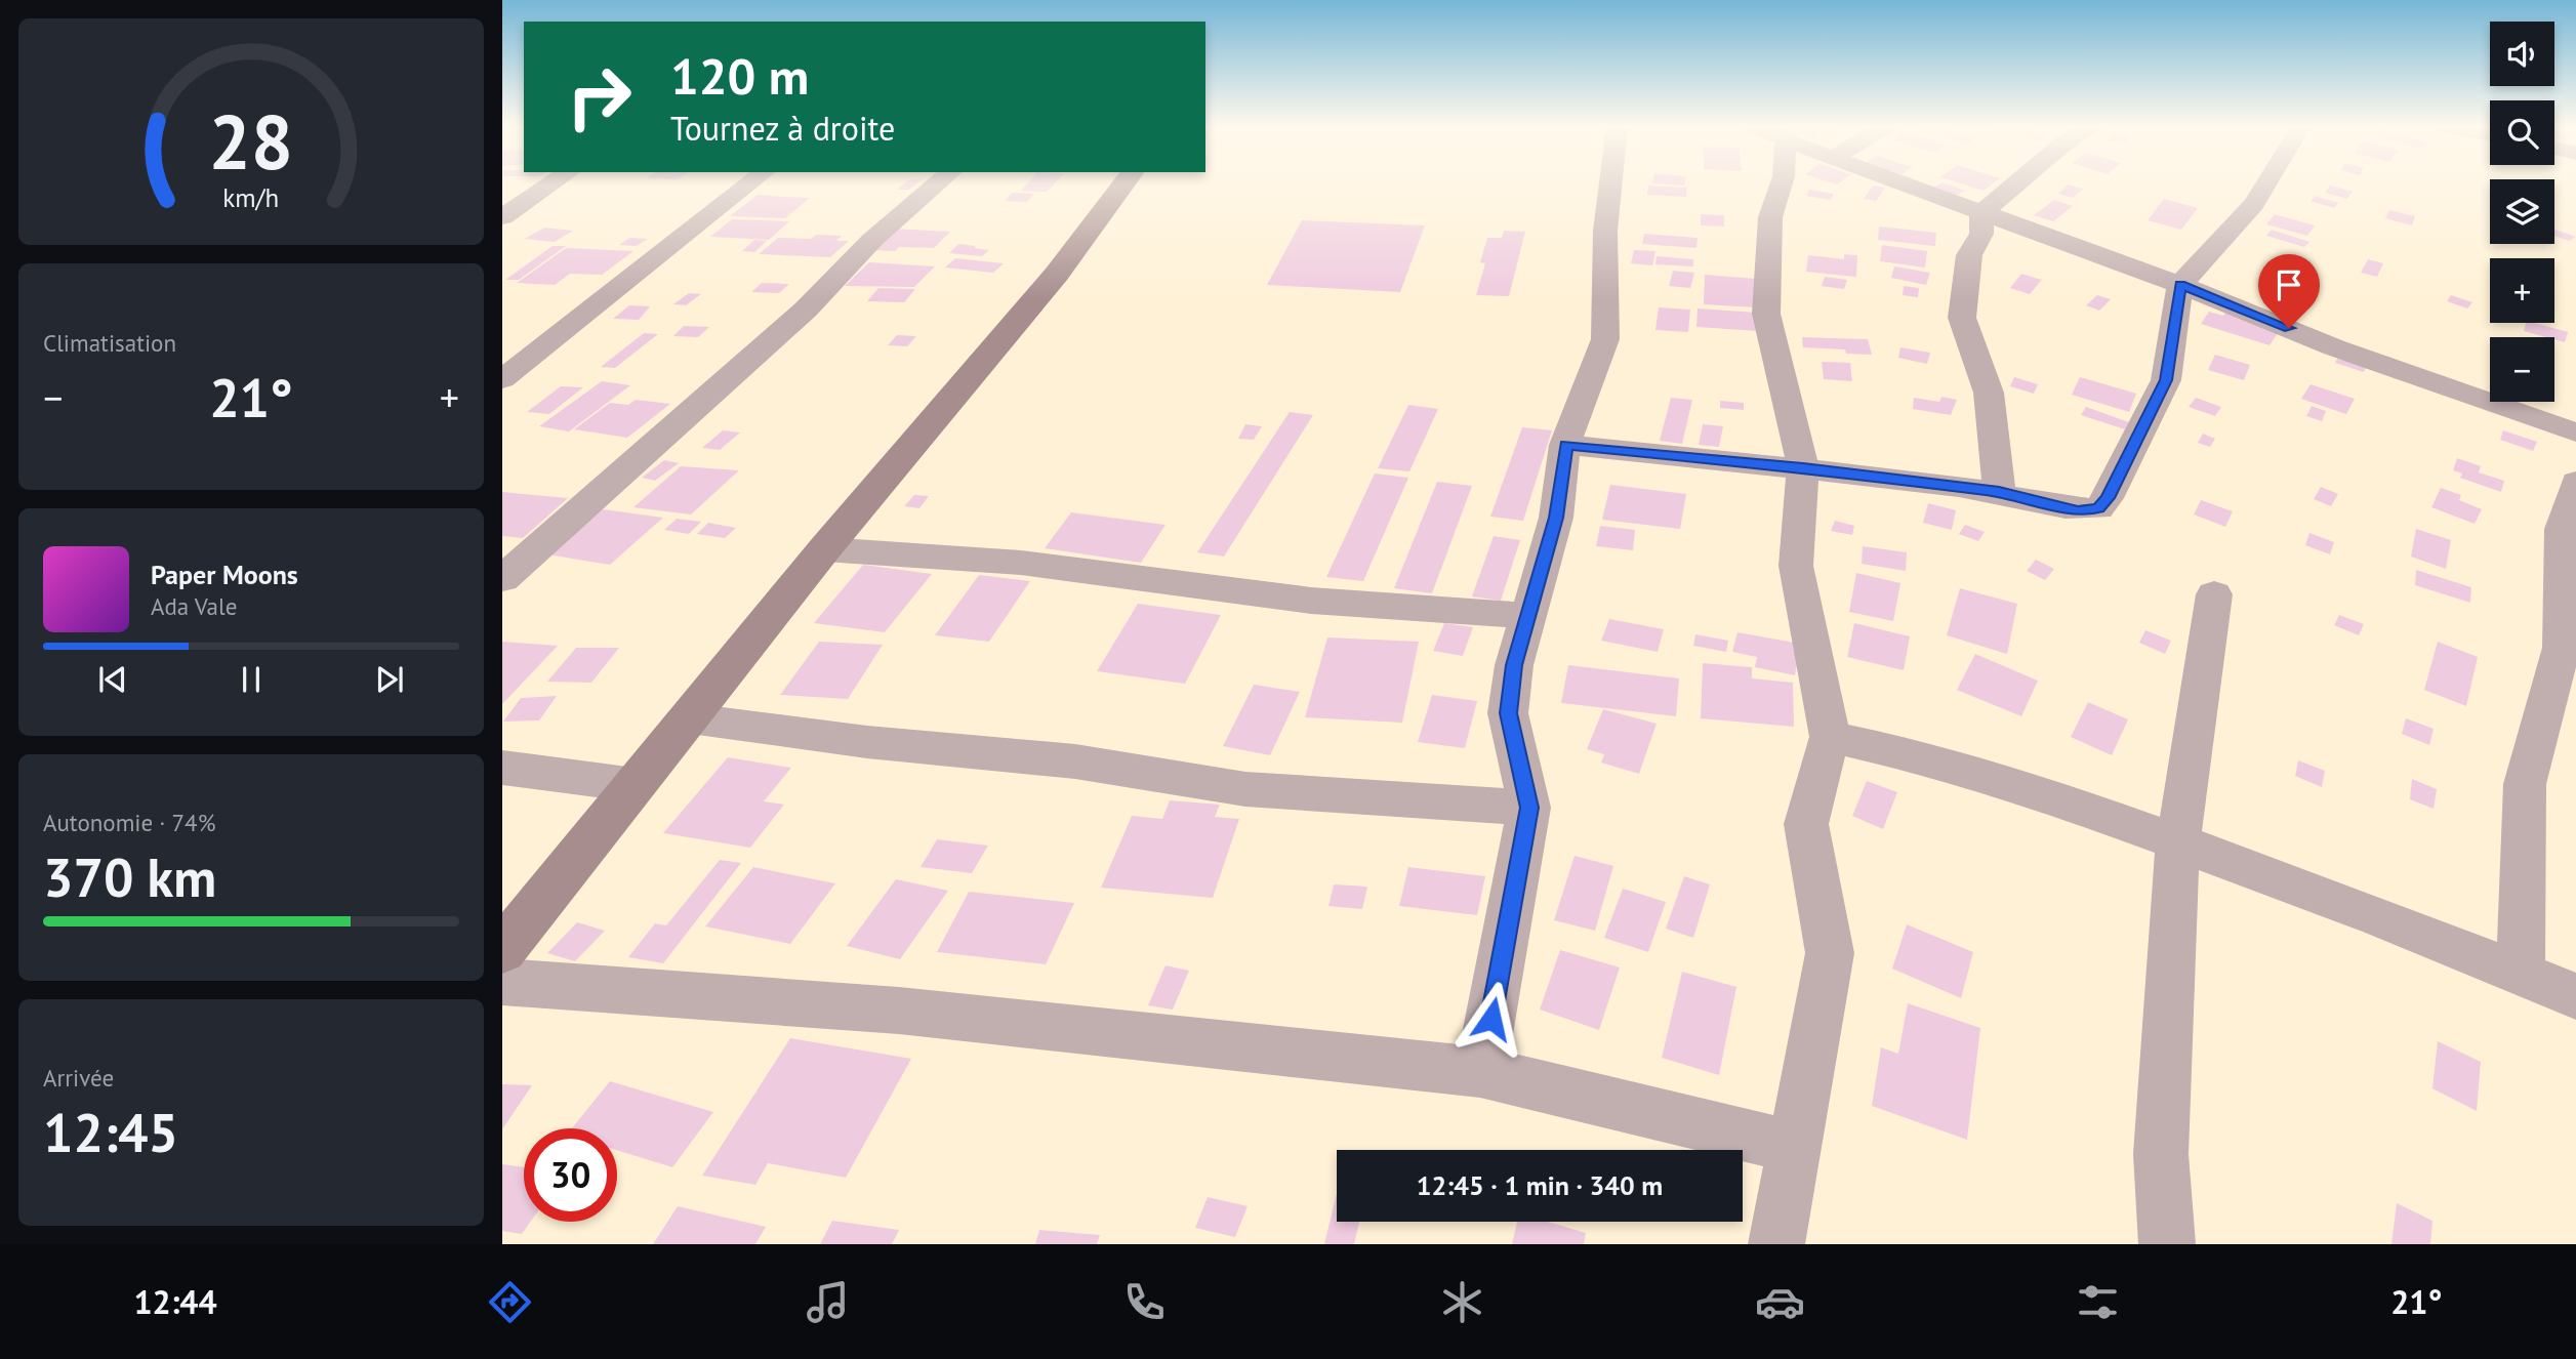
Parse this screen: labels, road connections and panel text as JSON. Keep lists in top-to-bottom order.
{
  "page": {
    "map_buttons": ["+", "−"],
    "turn": ["120 m", "Tournez à droite"],
    "tile": [
      "Climatisation",
      ["Autonomie · 74%", "370 km"],
      ["Arrivée", "12:45"]
    ],
    "heat": ["−", "21°", "+"],
    "song": ["Paper Moons", "Ada Vale"],
    "limit": "30",
    "trip": "12:45 · 1 min · 340 m",
    "tabs": ["12:44", "21°"],
    "gauge": ["28", "km/h"]
  }
}
